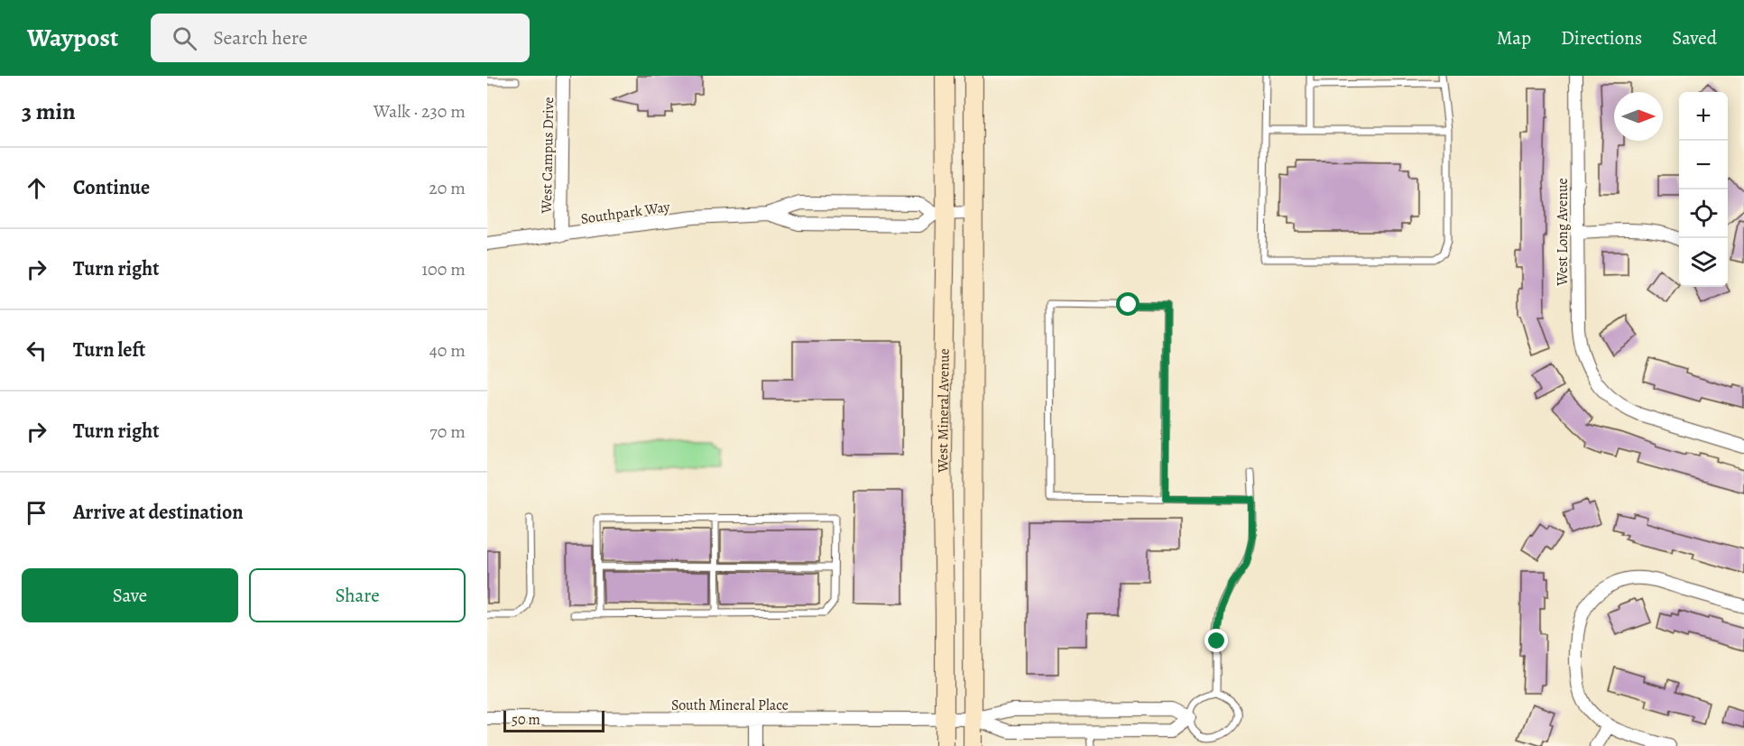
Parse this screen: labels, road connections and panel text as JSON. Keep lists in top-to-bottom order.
{
  "streets": {
    "main road": ["West Mineral Avenue"],
    "street": [
      "West Campus Drive",
      "Southpark Way",
      "West Long Avenue",
      "South Mineral Place"
    ]
  },
  "crossings": [
    ["West Campus Drive", "Southpark Way"],
    ["Southpark Way", "West Mineral Avenue"],
    ["West Mineral Avenue", "South Mineral Place"]
  ],
  "scale_bar": "50 m",
  "north": "right",
  "page": {
    "header": "Waypost",
    "search": "Search here",
    "nav": ["Map", "Directions", "Saved"],
    "heading": ["3 min", "Walk · 230 m"],
    "map_buttons": ["+", "−"],
    "list": [
      ["Continue", "20 m"],
      ["Turn right", "100 m"],
      ["Turn left", "40 m"],
      ["Turn right", "70 m"],
      "Arrive at destination"
    ],
    "buttons": ["Save", "Share"],
    "scale": "50 m"
  }
}
